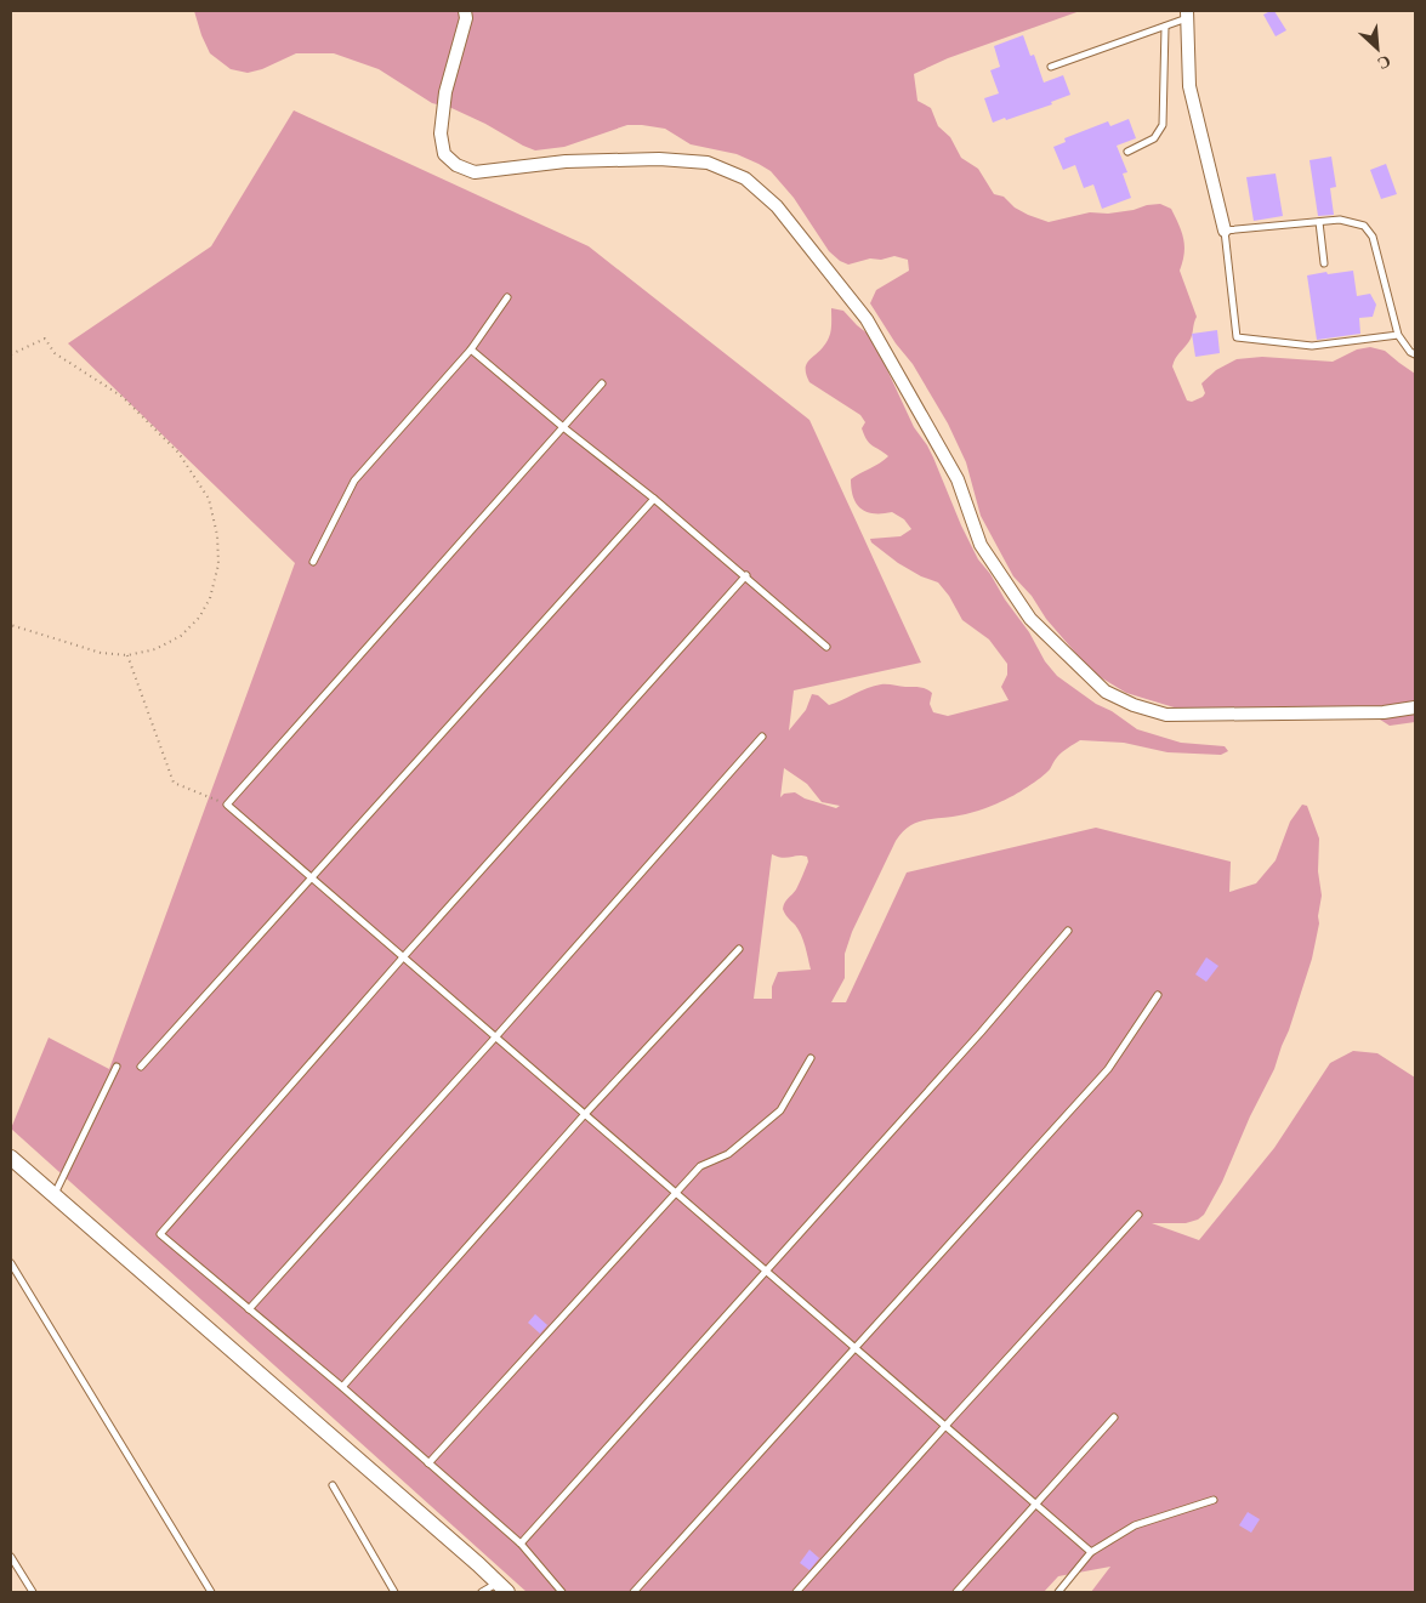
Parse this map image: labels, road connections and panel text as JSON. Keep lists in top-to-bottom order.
{
  "north": "bottom right"
}
